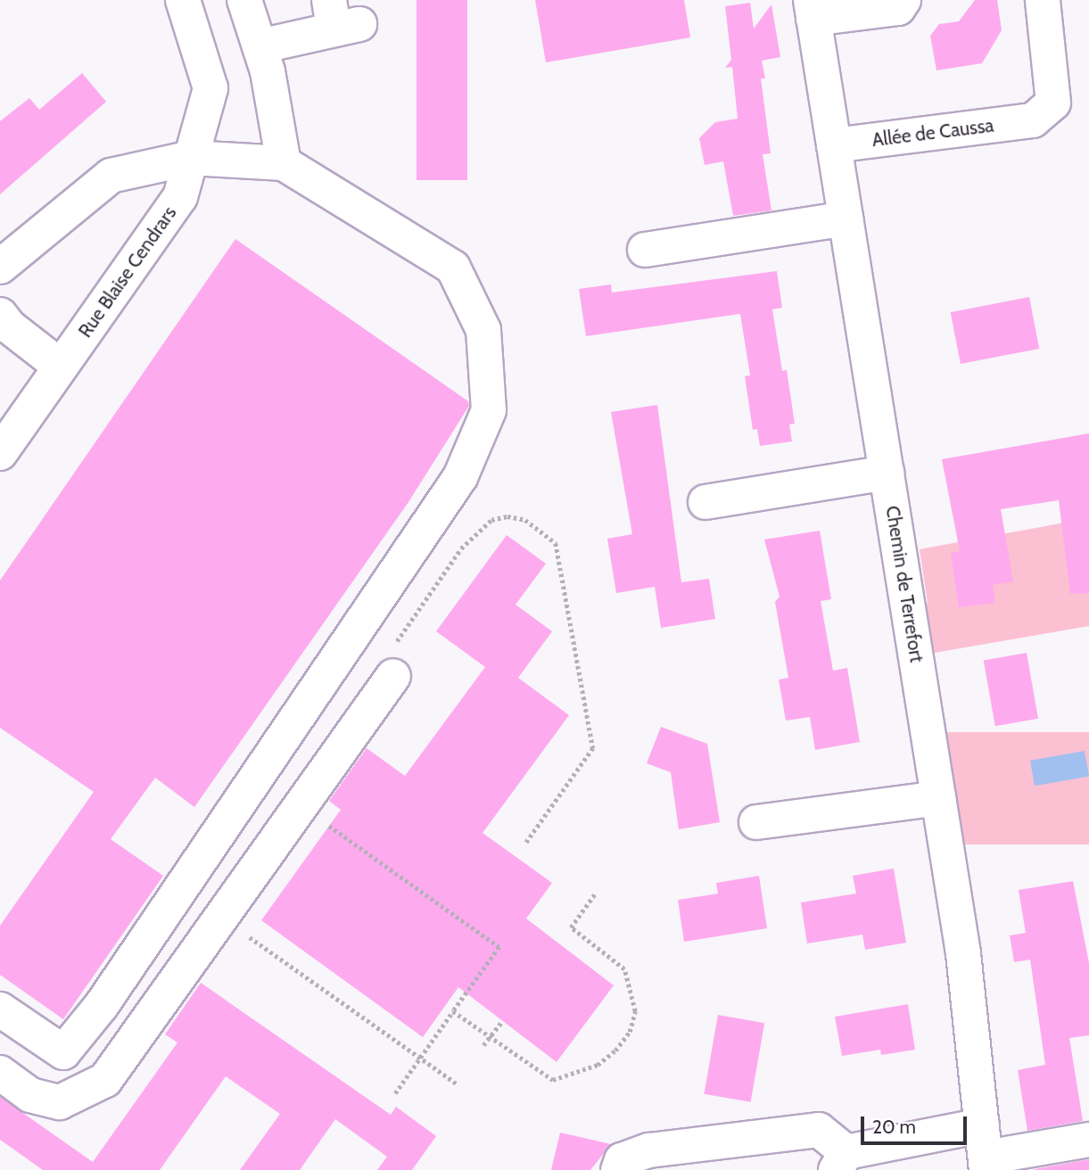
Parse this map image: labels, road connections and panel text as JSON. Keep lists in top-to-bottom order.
{
  "streets": {
    "street": ["Allée de Caussa", "Rue Blaise Cendrars", "Chemin de Terrefort"]
  },
  "crossings": [
    ["Allée de Caussa", "Chemin de Terrefort"]
  ],
  "scale_bar": "20 m"
}
